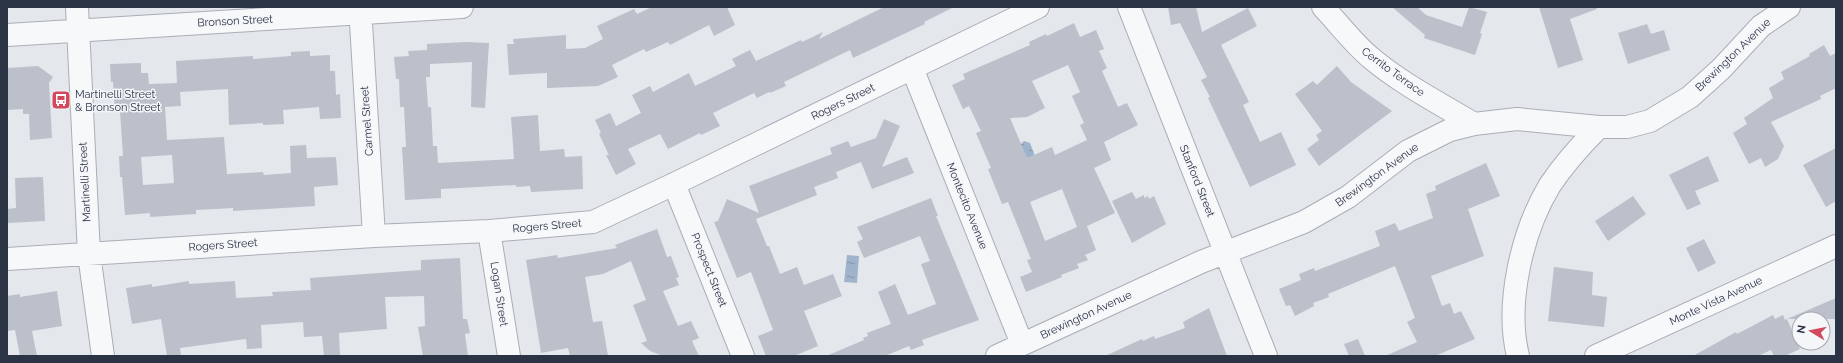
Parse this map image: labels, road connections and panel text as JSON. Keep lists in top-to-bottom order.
{
  "streets": {
    "street": [
      "Bronson Street",
      "Brewington Avenue",
      "Cerrito Terrace",
      "Rogers Street",
      "Carmel Street",
      "Stanford Street",
      "Martinelli Street",
      "Montecito Avenue",
      "Prospect Street",
      "Logan Street",
      "Monte Vista Avenue"
    ]
  },
  "crossings": [
    ["Bronson Street", "Carmel Street"],
    ["Bronson Street", "Martinelli Street"],
    ["Brewington Avenue", "Cerrito Terrace"],
    ["Brewington Avenue", "Stanford Street"],
    ["Brewington Avenue", "Montecito Avenue"],
    ["Rogers Street", "Carmel Street"],
    ["Rogers Street", "Martinelli Street"],
    ["Rogers Street", "Montecito Avenue"],
    ["Rogers Street", "Prospect Street"],
    ["Rogers Street", "Logan Street"]
  ],
  "places": {
    "bus stop": ["Martinelli Street & Bronson Street"]
  },
  "north": "left"
}
